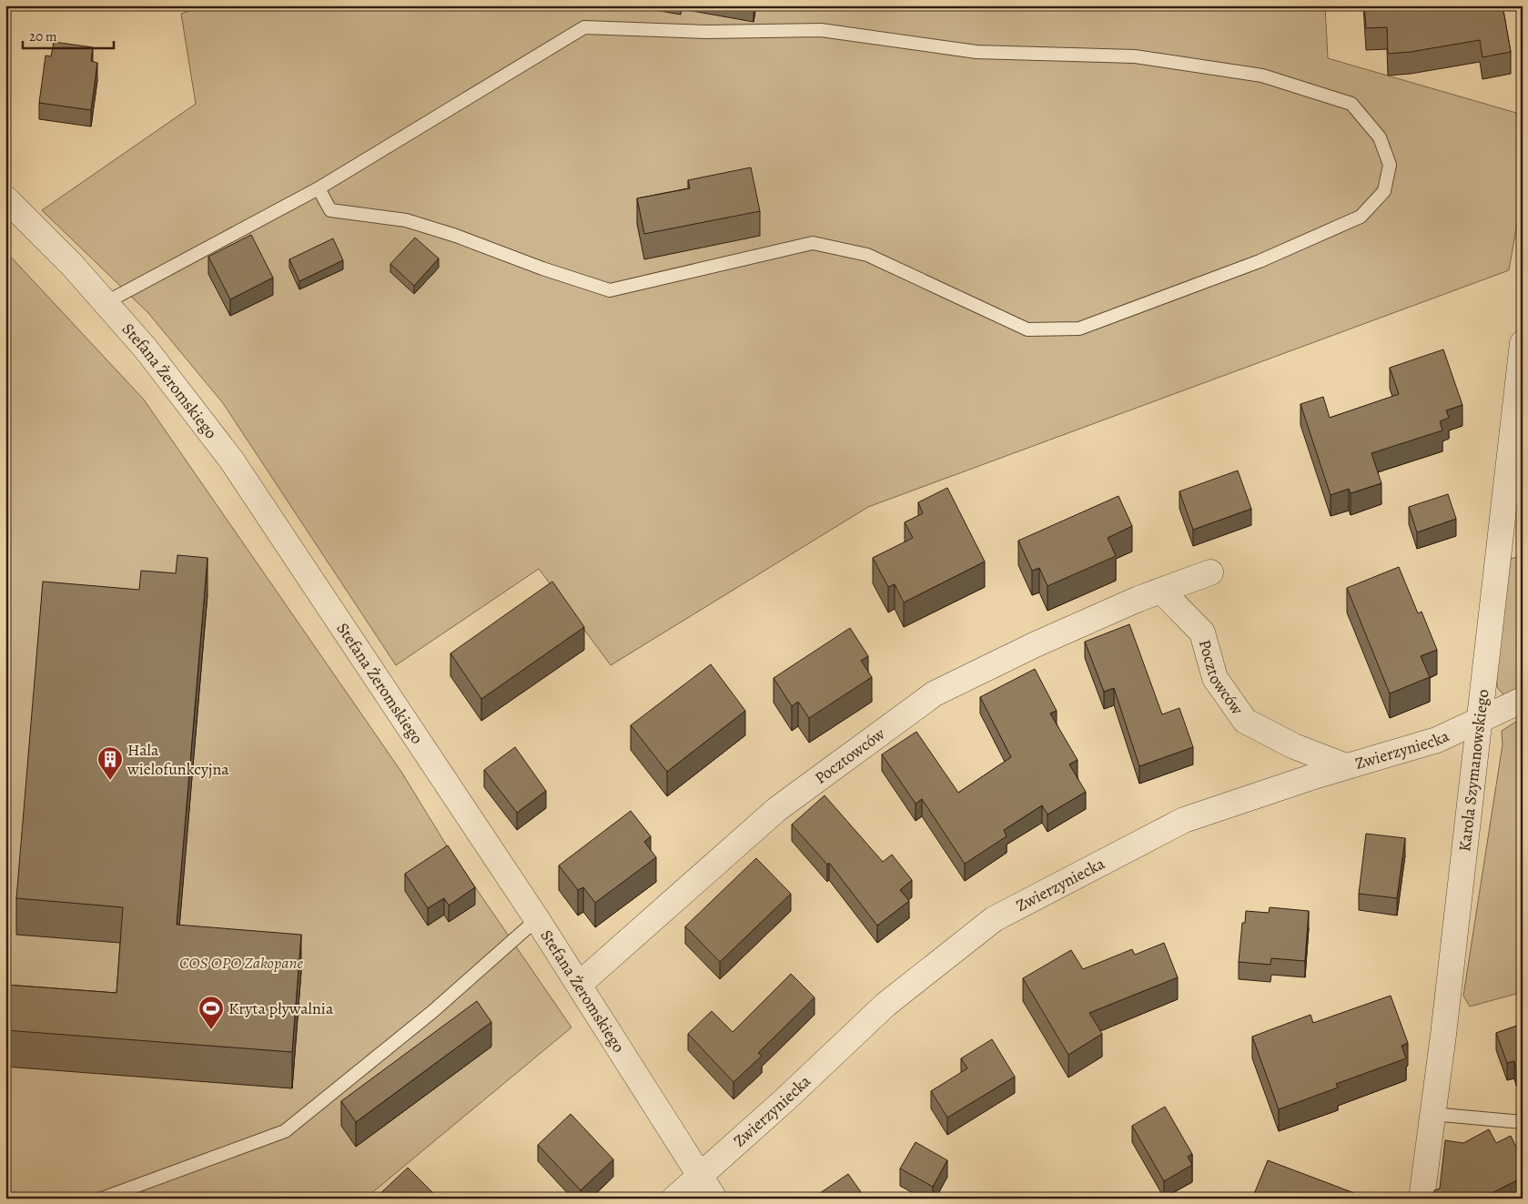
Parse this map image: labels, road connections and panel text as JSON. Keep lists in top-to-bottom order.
{
  "streets": {
    "street": [
      "Stefana Żeromskiego",
      "Pocztowców",
      "Zwierzyniecka",
      "Karola Szymanowskiego"
    ]
  },
  "crossings": [
    ["Stefana Żeromskiego", "Pocztowców"],
    ["Stefana Żeromskiego", "Zwierzyniecka"],
    ["Pocztowców", "Zwierzyniecka"],
    ["Zwierzyniecka", "Karola Szymanowskiego"]
  ],
  "parks": ["COS OPO Zakopane"],
  "places": {
    "building": ["Hala wielofunkcyjna"],
    "sports": ["Kryta pływalnia"]
  },
  "scale_bar": "20 m"
}
